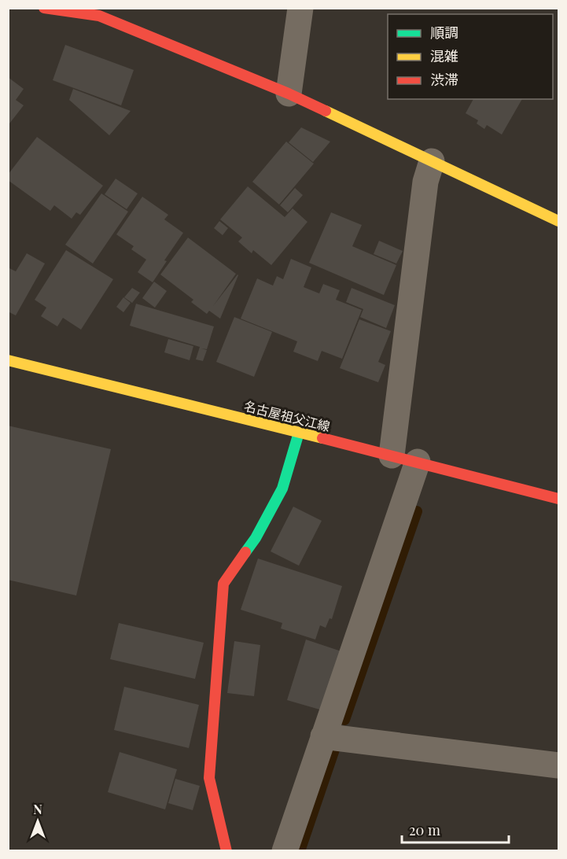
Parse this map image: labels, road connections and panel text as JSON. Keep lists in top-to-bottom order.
{
  "streets": {
    "street": ["名古屋祖父江線"]
  },
  "legend": ["順調", "混雑", "渋滞"],
  "scale_bar": "20 m",
  "north": "top"
}
